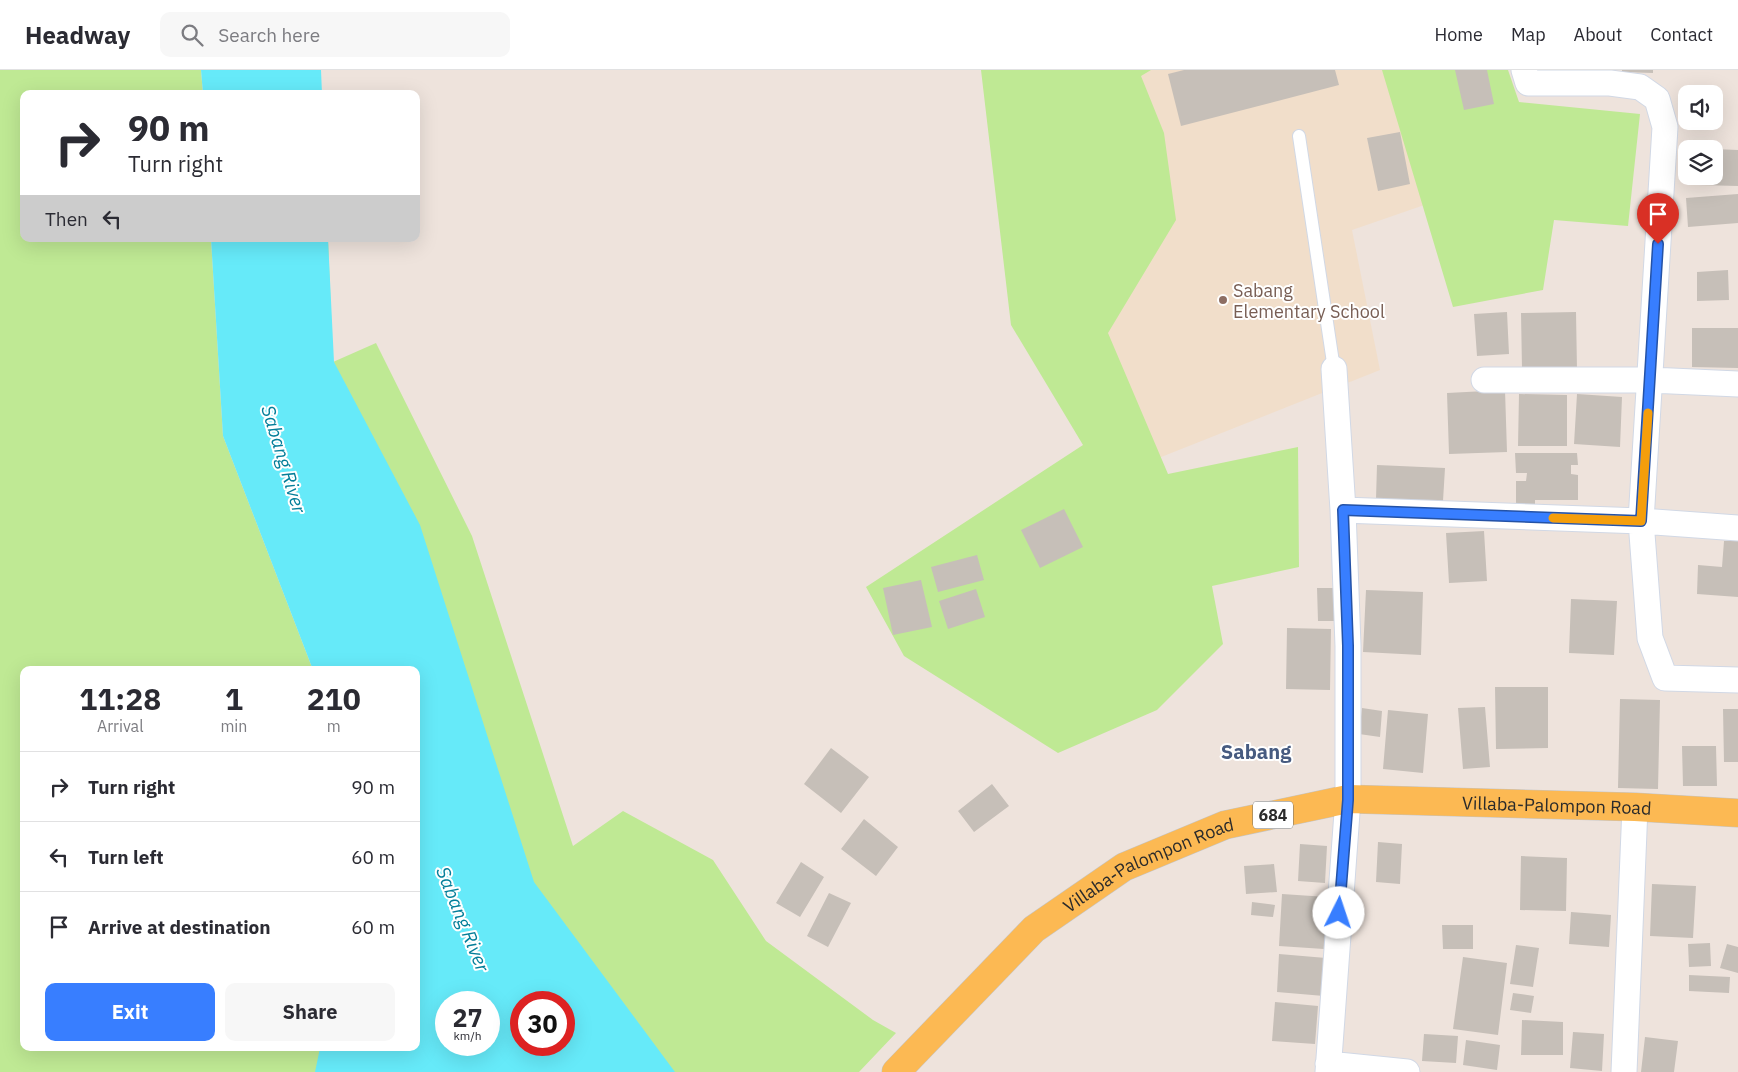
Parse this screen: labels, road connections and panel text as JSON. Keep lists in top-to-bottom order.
{
  "streets": {
    "main road": ["Villaba-Palompon Road", "684"]
  },
  "districts": ["Sabang"],
  "water": ["Sabang River"],
  "places": ["Sabang Elementary School"],
  "page": {
    "header": "Headway",
    "search": "Search here",
    "nav": [
      "Home",
      "Map",
      "About",
      "Contact"
    ],
    "turn": ["90 m", "Turn right"],
    "then": "Then",
    "eta": [
      "11:28",
      "Arrival",
      "1",
      "min",
      "210",
      "m"
    ],
    "list": [
      {
        "name": "Turn right",
        "value": "90 m"
      },
      {
        "name": "Turn left",
        "value": "60 m"
      },
      {
        "name": "Arrive at destination",
        "value": "60 m"
      }
    ],
    "buttons": ["Exit", "Share"],
    "speed": "27 km/h",
    "limit": "30"
  }
}
